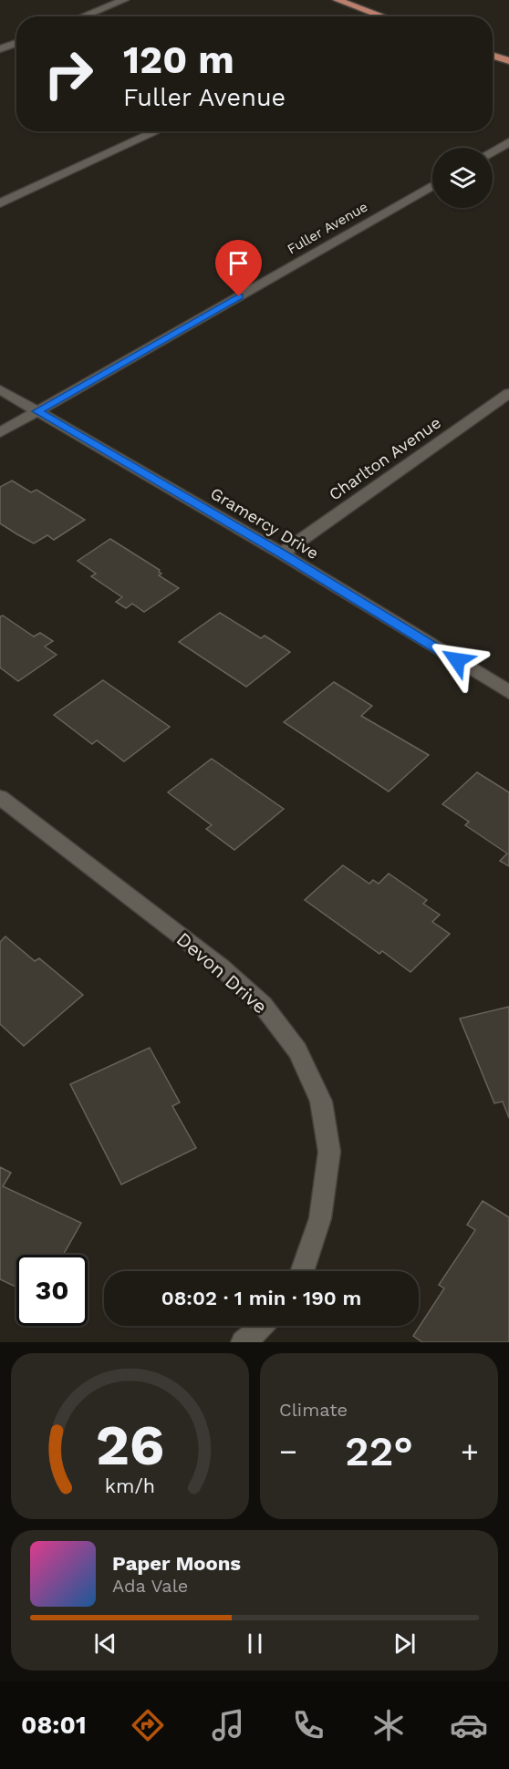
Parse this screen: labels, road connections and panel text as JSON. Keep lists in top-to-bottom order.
{
  "streets": {
    "street": [
      "Fuller Avenue",
      "Charlton Avenue",
      "Gramercy Drive",
      "Devon Drive"
    ]
  },
  "crossings": [
    ["Fuller Avenue", "Gramercy Drive"],
    ["Charlton Avenue", "Gramercy Drive"]
  ],
  "page": {
    "turn": ["120 m", "Fuller Avenue"],
    "limit": "30",
    "trip": "08:02 · 1 min · 190 m",
    "tile": "Climate",
    "heat": ["−", "22°", "+"],
    "song": ["Paper Moons", "Ada Vale"],
    "tabs": "08:01",
    "gauge": ["26", "km/h"]
  }
}
